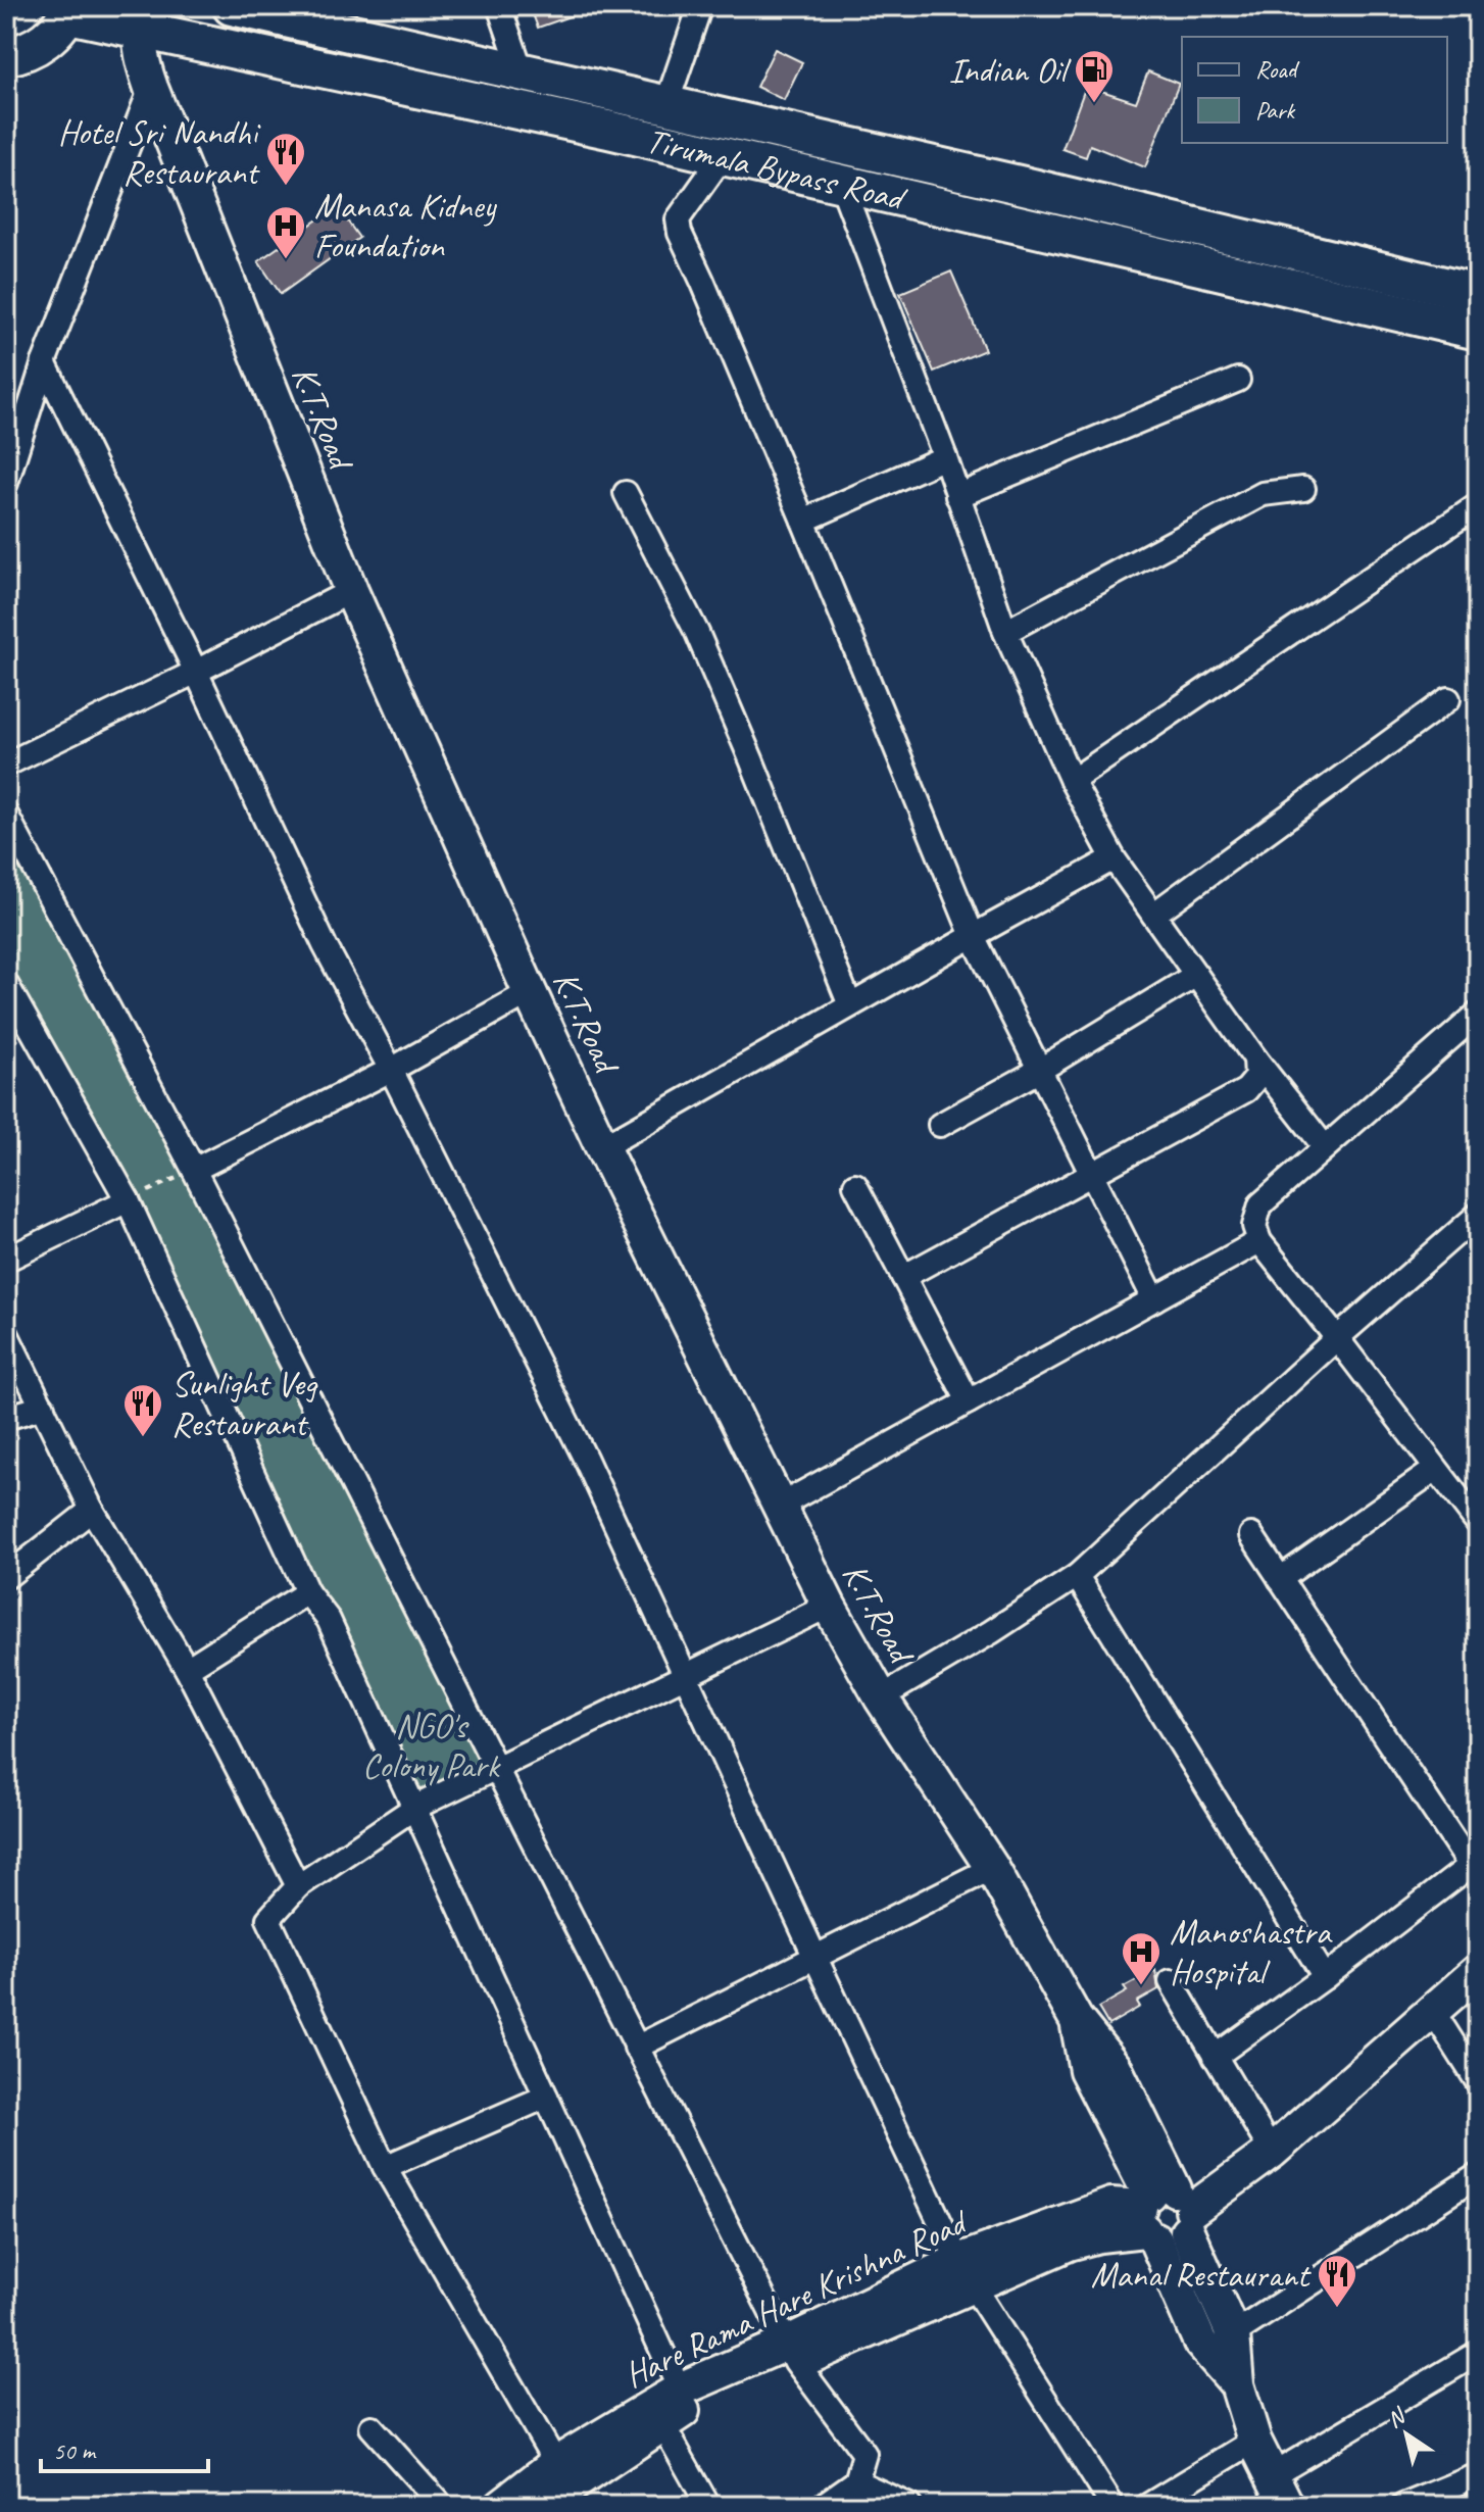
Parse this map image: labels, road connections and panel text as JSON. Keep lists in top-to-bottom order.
{
  "streets": {
    "main road": ["Tirumala Bypass Road", "K.T.Road", "Hare Rama Hare Krishna Road"]
  },
  "crossings": [
    ["Tirumala Bypass Road", "K.T.Road"],
    ["K.T.Road", "Hare Rama Hare Krishna Road"]
  ],
  "parks": ["NGO's Colony Park"],
  "places": {
    "fuel station": ["Indian Oil"],
    "restaurant": ["Hotel Sri Nandhi Restaurant", "Sunlight Veg Restaurant", "Manal Restaurant"],
    "hospital": ["Manasa Kidney Foundation", "Manoshastra Hospital"]
  },
  "legend": ["Road", "Park"],
  "scale_bar": "50 m",
  "north": "top left"
}
